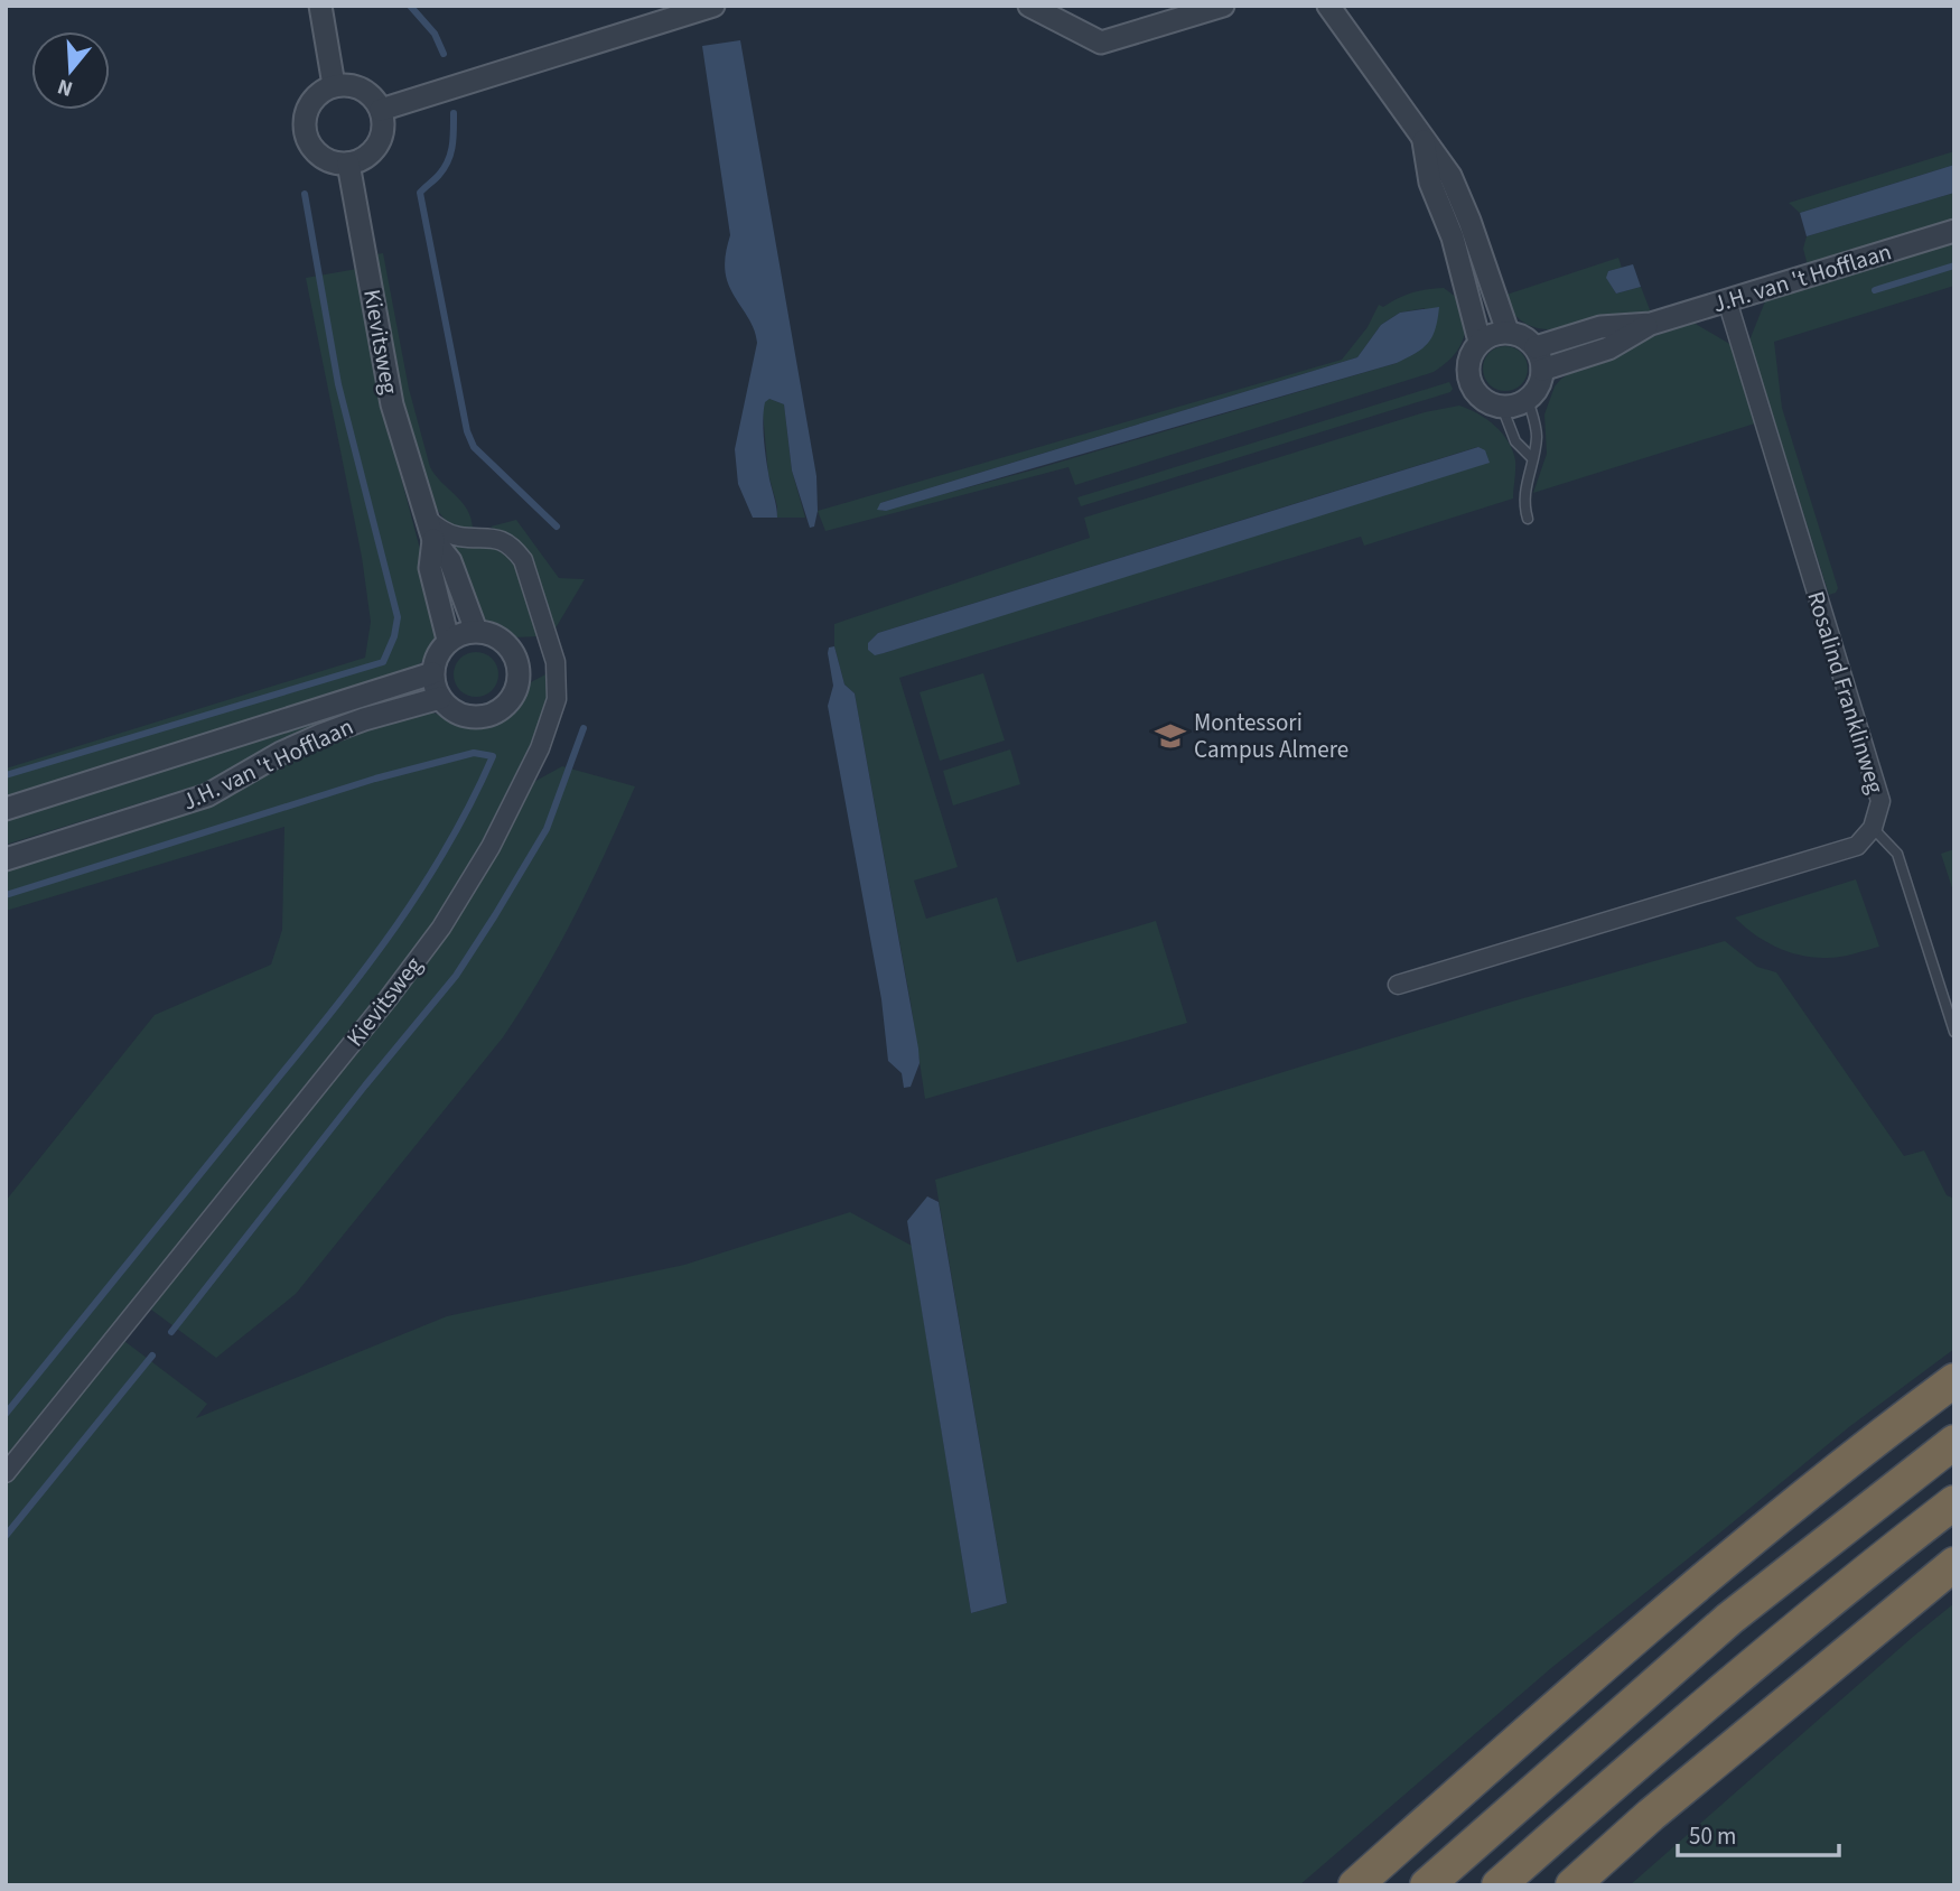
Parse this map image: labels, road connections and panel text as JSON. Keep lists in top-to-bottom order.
{
  "streets": {
    "street": ["J.H. van 't Hofflaan", "Kievitsweg", "Rosalind Franklinweg"]
  },
  "crossings": [
    ["J.H. van 't Hofflaan", "Kievitsweg"],
    ["J.H. van 't Hofflaan", "Rosalind Franklinweg"]
  ],
  "places": {
    "school or university": ["Montessori Campus Almere"]
  },
  "scale_bar": "50 m",
  "north": "bottom"
}
